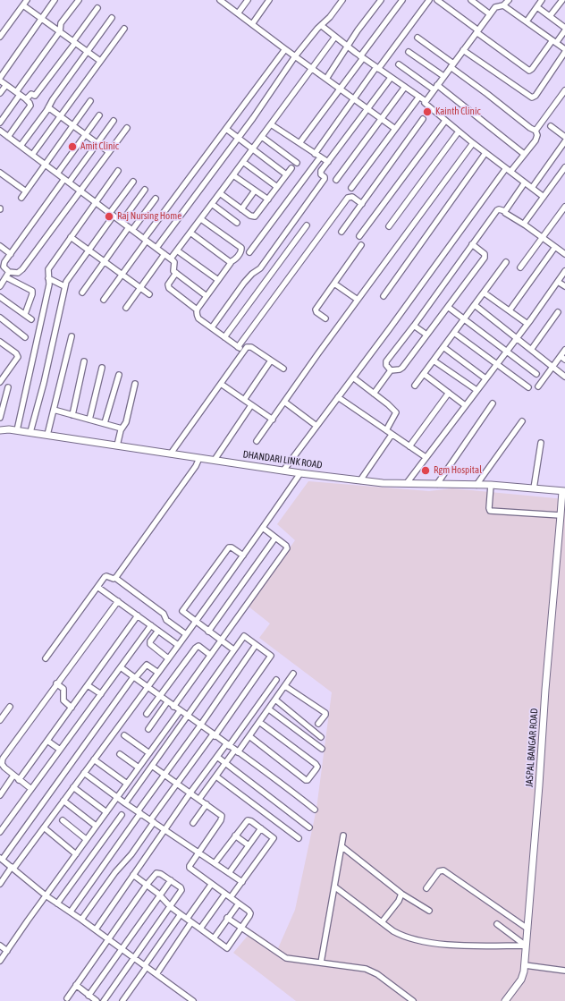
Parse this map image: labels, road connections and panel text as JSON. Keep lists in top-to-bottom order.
{
  "streets": {
    "street": ["DHANDARI LINK ROAD", "JASPAL BANGAR ROAD"]
  },
  "crossings": [
    ["DHANDARI LINK ROAD", "JASPAL BANGAR ROAD"]
  ],
  "places": [
    "Kainth Clinic",
    "Amit Clinic",
    "Raj Nursing Home",
    "Rgm Hospital"
  ]
}
